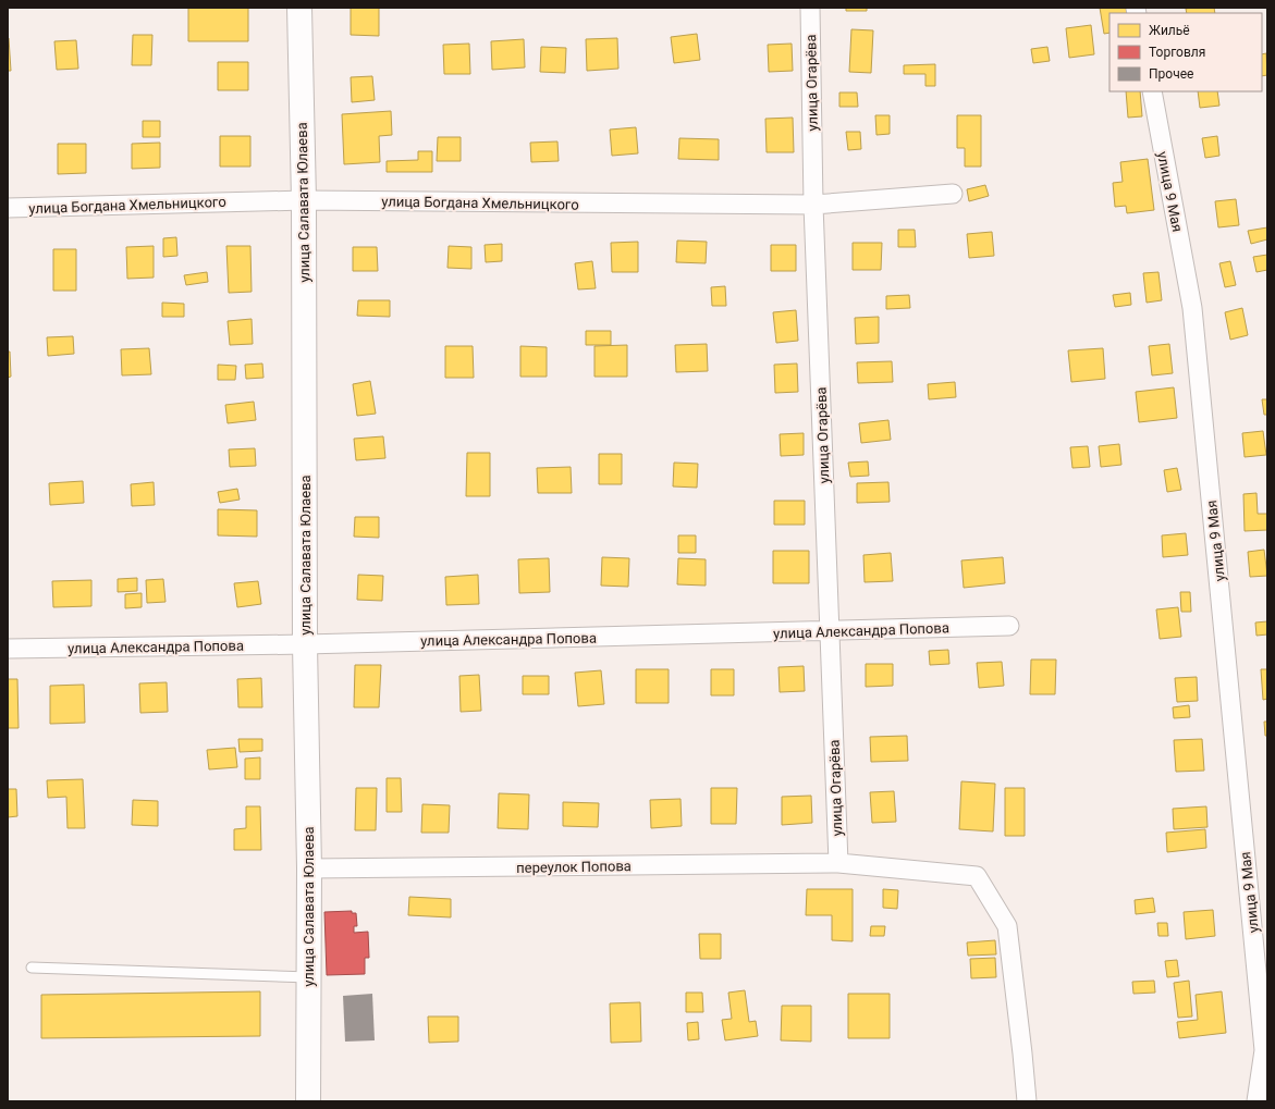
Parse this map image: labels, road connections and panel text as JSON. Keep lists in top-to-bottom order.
{
  "streets": {
    "street": [
      "улица Огарёва",
      "улица 9 Мая",
      "улица Салавата Юлаева",
      "улица Богдана Хмельницкого",
      "улица Александра Попова",
      "переулок Попова"
    ]
  },
  "crossings": [
    ["улица Огарёва", "улица Богдана Хмельницкого"],
    ["улица Огарёва", "улица Александра Попова"],
    ["улица Огарёва", "переулок Попова"],
    ["улица Салавата Юлаева", "улица Богдана Хмельницкого"],
    ["улица Салавата Юлаева", "улица Александра Попова"],
    ["улица Салавата Юлаева", "переулок Попова"]
  ],
  "legend": ["Жильё", "Торговля", "Прочее"]
}
